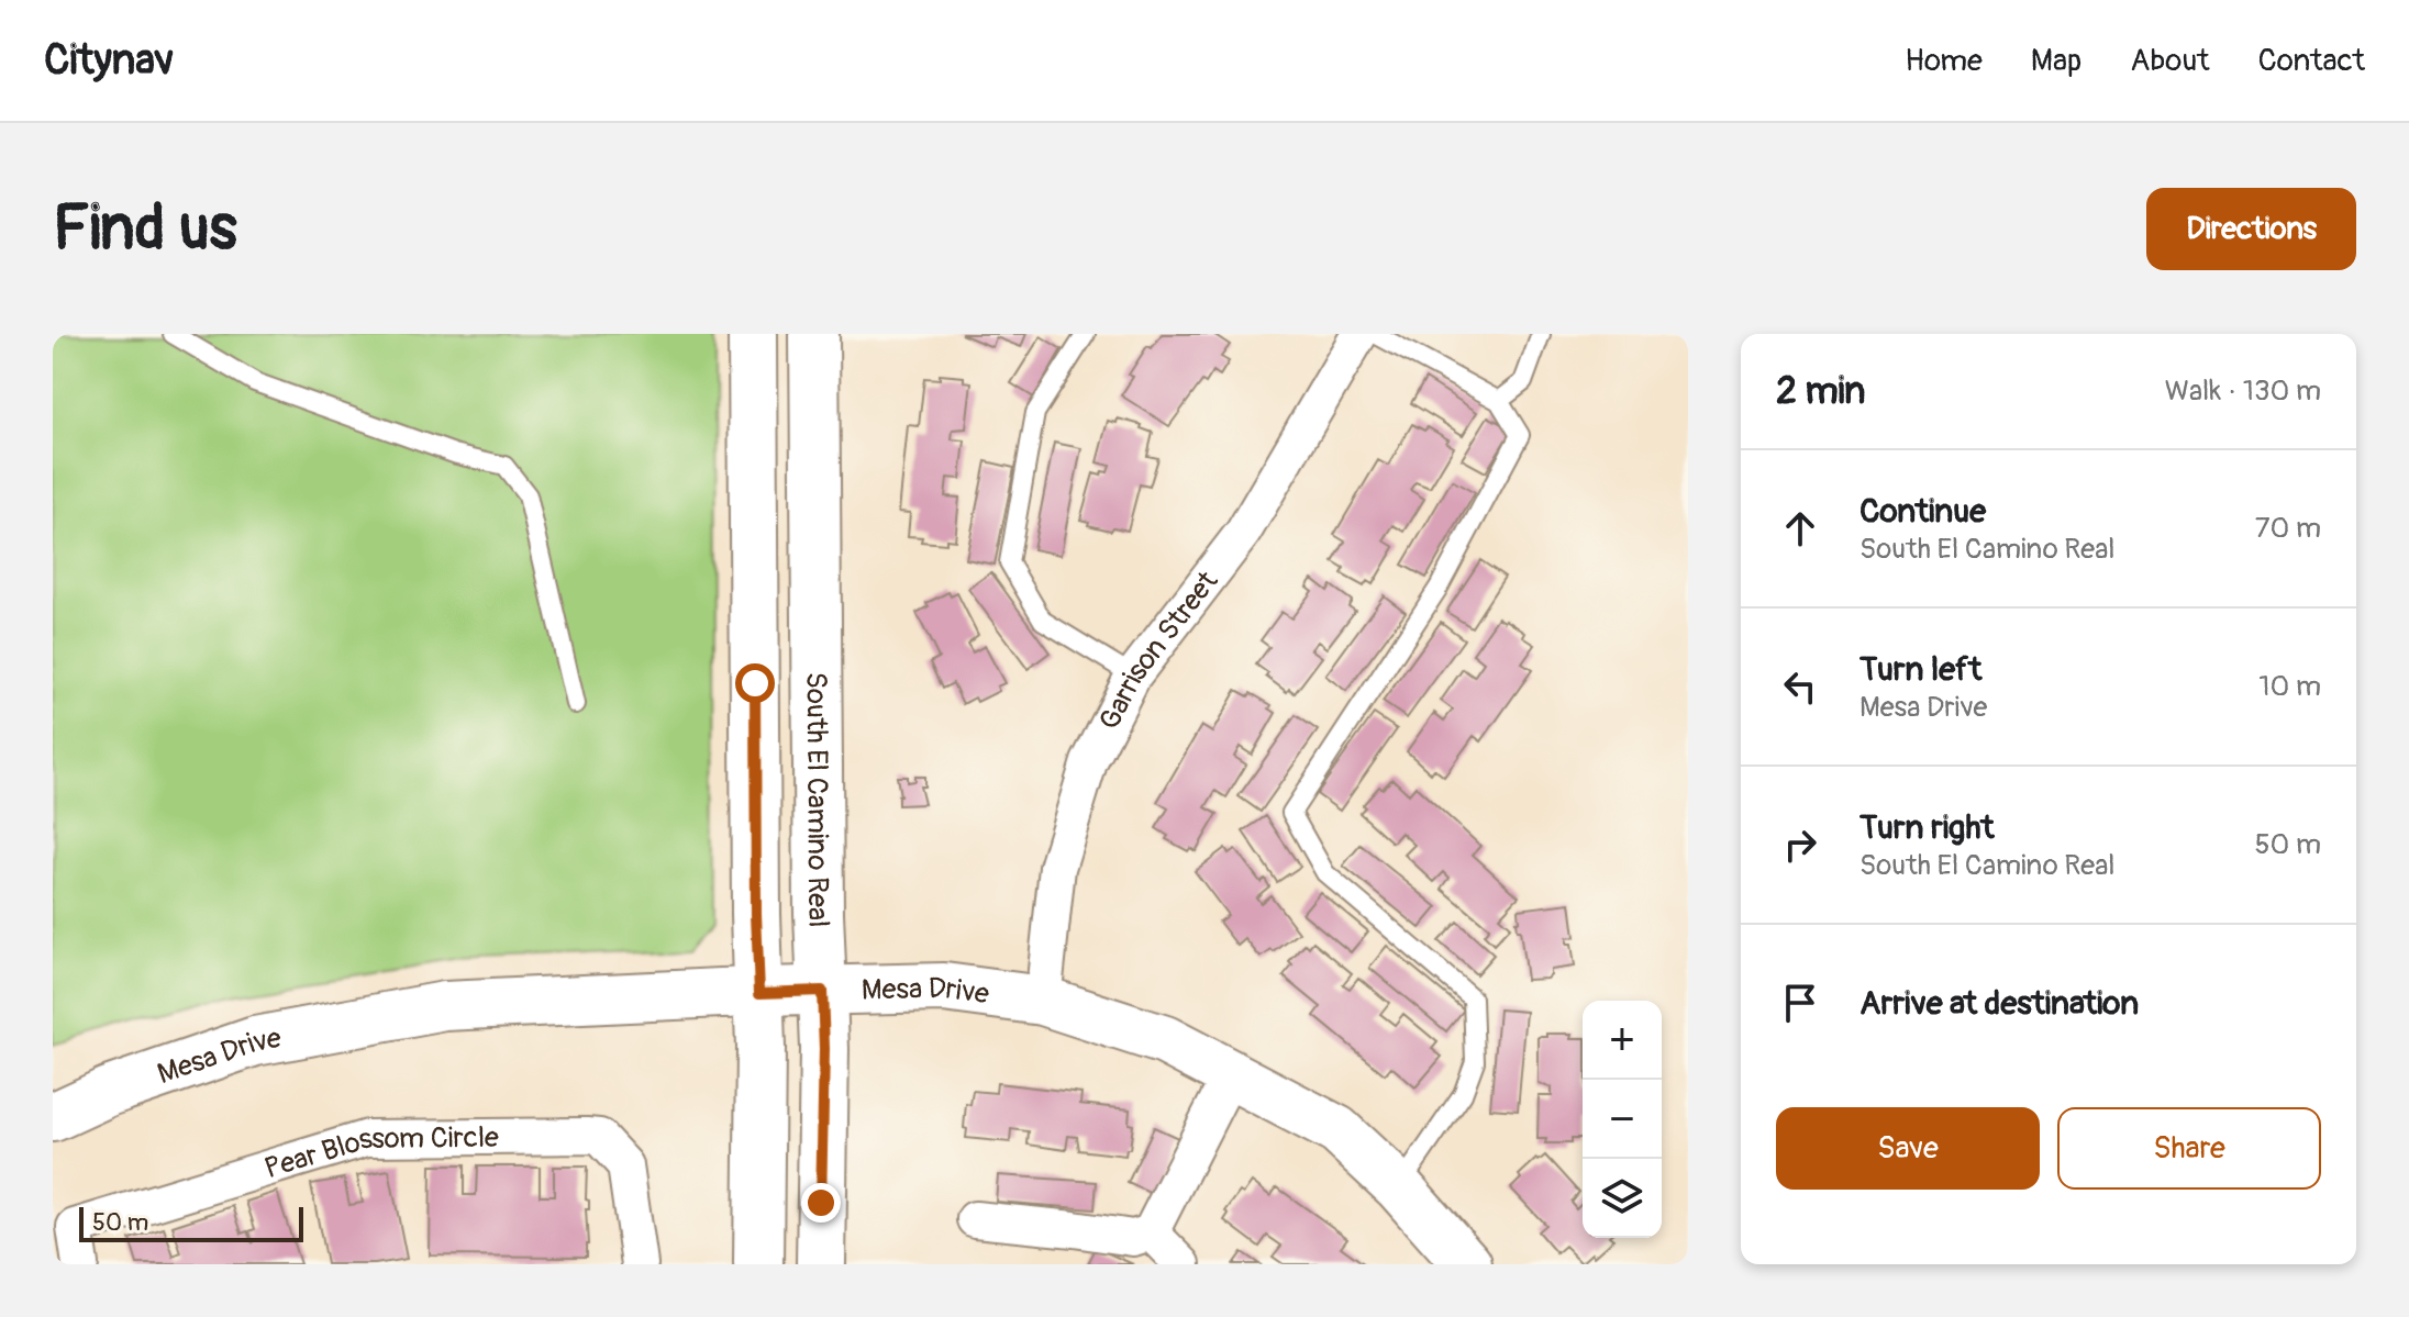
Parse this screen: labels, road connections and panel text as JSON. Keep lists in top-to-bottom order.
{
  "streets": {
    "main road": ["South El Camino Real", "Mesa Drive"],
    "street": ["Garrison Street", "Pear Blossom Circle"]
  },
  "crossings": [
    ["Garrison Street", "Mesa Drive"],
    ["South El Camino Real", "Mesa Drive"]
  ],
  "scale_bar": "50 m",
  "page": {
    "header": "Citynav",
    "nav": [
      "Home",
      "Map",
      "About",
      "Contact"
    ],
    "buttons": [
      "Directions",
      ["Save", "Share"]
    ],
    "title": "Find us",
    "heading": ["2 min", "Walk · 130 m"],
    "list": [
      ["Continue", "South El Camino Real", "70 m"],
      ["Turn left", "Mesa Drive", "10 m"],
      ["Turn right", "South El Camino Real", "50 m"],
      "Arrive at destination"
    ],
    "map_buttons": ["+", "−"],
    "scale": "50 m"
  }
}
